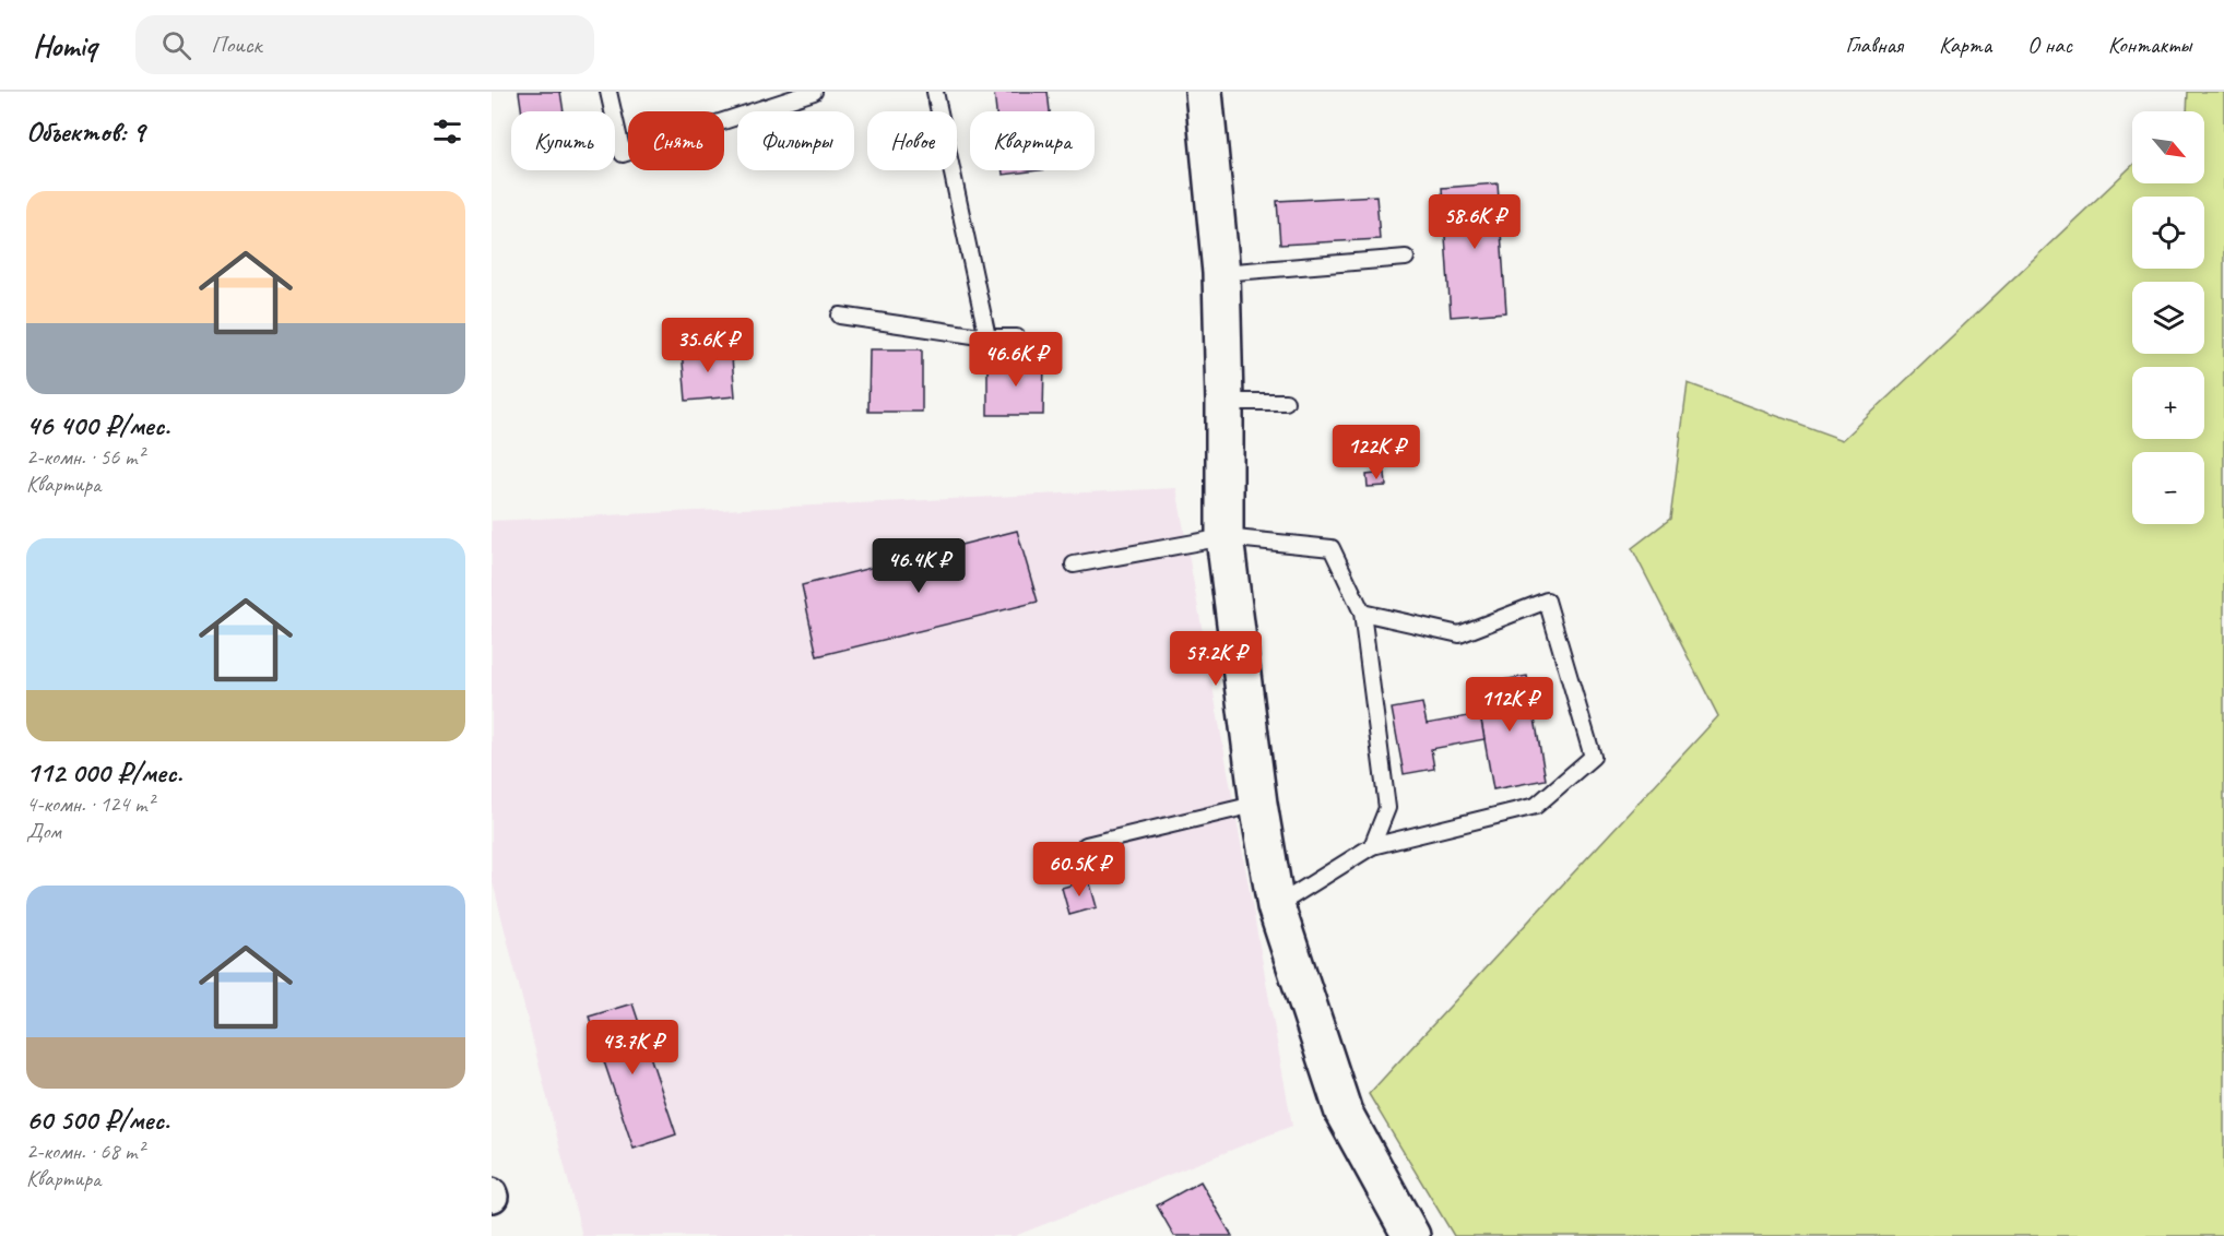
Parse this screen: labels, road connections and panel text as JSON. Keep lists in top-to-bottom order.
{
  "north": "bottom right",
  "page": {
    "header": "Homiq",
    "search": "Поиск",
    "nav": [
      "Главная",
      "Карта",
      "О нас",
      "Контакты"
    ],
    "heading": "Объектов: 9",
    "map_buttons": ["+", "−"],
    "chip": [
      "Купить",
      "Снять",
      "Фильтры",
      "Новое",
      "Квартира"
    ],
    "list": [
      {
        "name": "46 400 ₽/мес.",
        "note": "2-комн. · 56 m² · Квартира"
      },
      {
        "name": "112 000 ₽/мес.",
        "note": "4-комн. · 124 m² · Дом"
      },
      {
        "name": "60 500 ₽/мес.",
        "note": "2-комн. · 68 m² · Квартира"
      }
    ],
    "price": [
      "58.6K ₽",
      "35.6K ₽",
      "46.6K ₽",
      "122K ₽",
      "46.4K ₽",
      "57.2K ₽",
      "112K ₽",
      "60.5K ₽",
      "43.7K ₽"
    ]
  }
}
